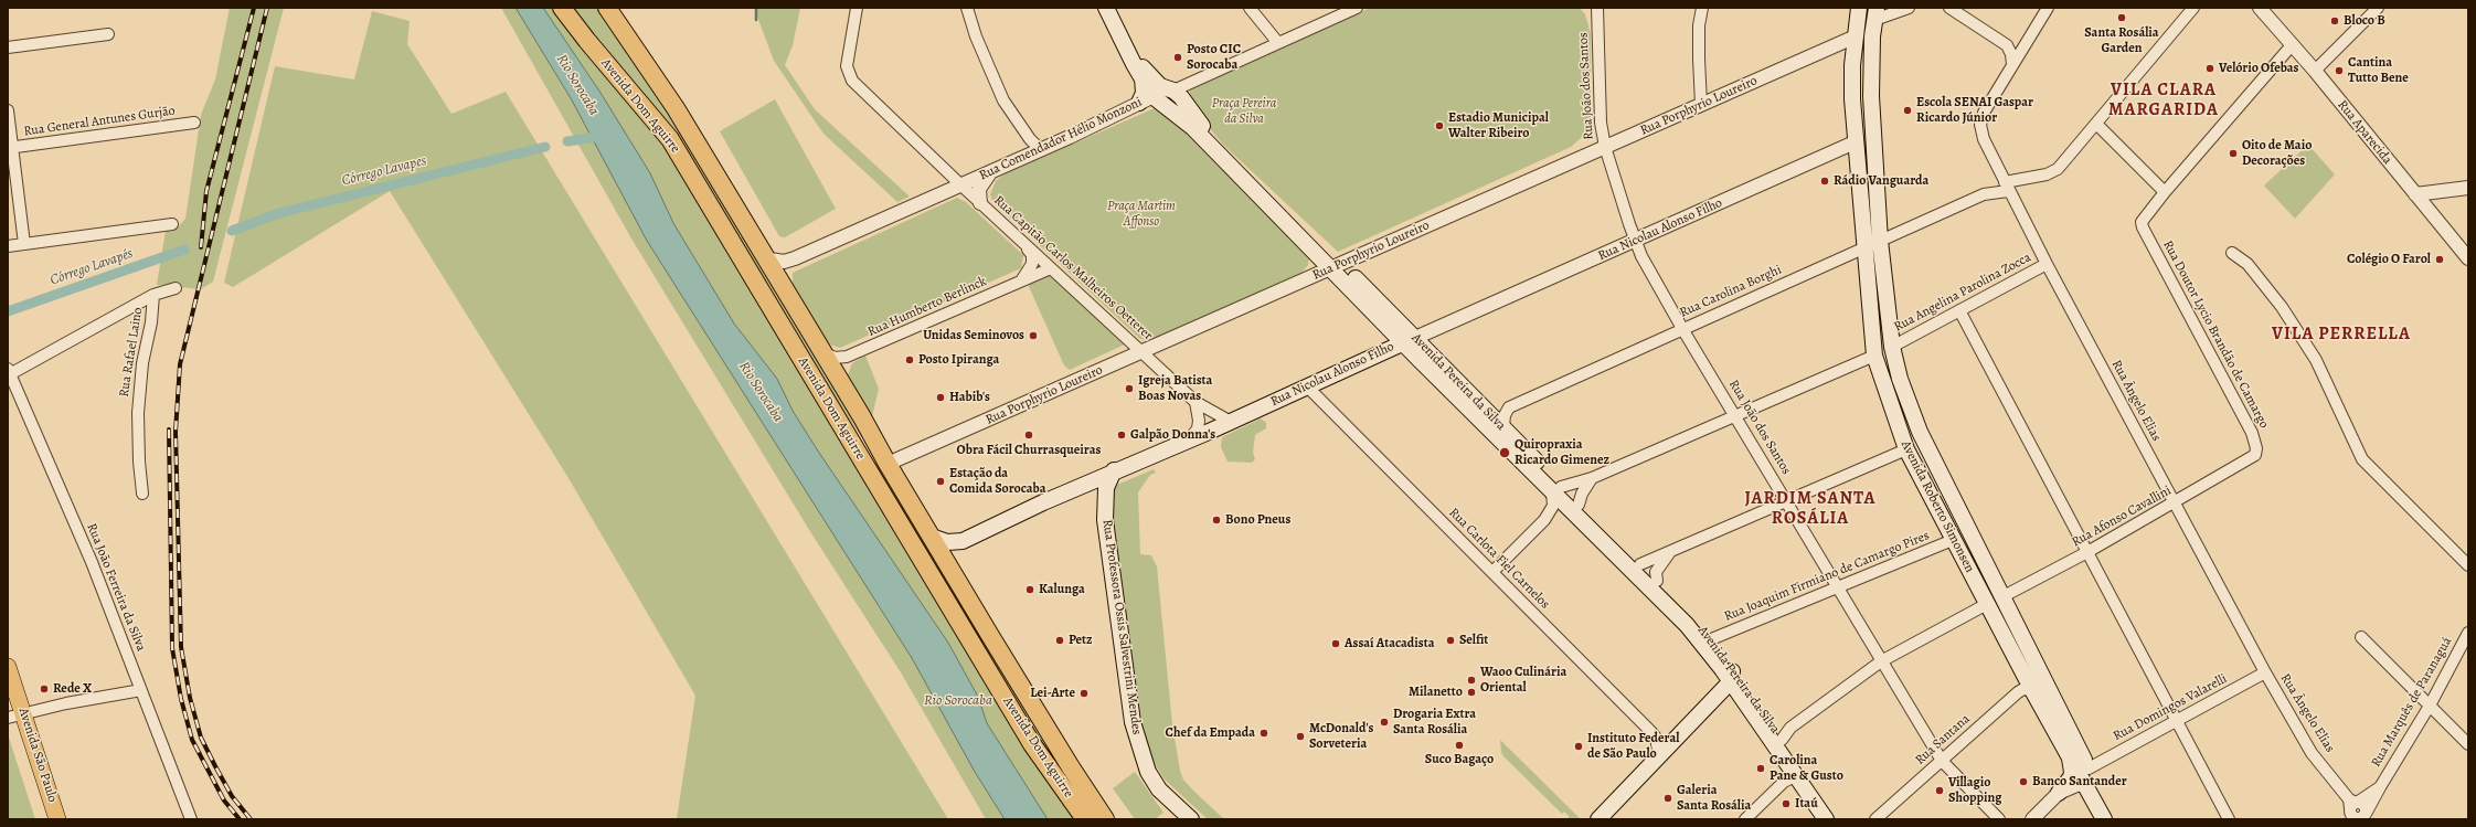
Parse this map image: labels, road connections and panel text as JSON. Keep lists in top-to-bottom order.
{
  "streets": {
    "highway": ["Avenida Dom Aguirre"],
    "main road": [
      "Rua Nicolau Alonso Filho",
      "Avenida Pereira da Silva",
      "Avenida Roberto Simonsen",
      "Rua Professora Ossis Salvestrini Mendes",
      "Avenida São Paulo"
    ],
    "street": [
      "Rua João dos Santos",
      "Rua Porphyrio Loureiro",
      "Rua General Antunes Gurjão",
      "Rua Aparecida",
      "Rua Comendador Hélio Monzoni",
      "Rua Capitão Carlos Malheiros Oetterer",
      "Rua Carolina Borghi",
      "Rua Angelina Parolina Zocca",
      "Rua Humberto Berlinck",
      "Rua Doutor Lycio Brandão de Camargo",
      "Rua Rafael Laino",
      "Rua Ângelo Elias",
      "Rua Afonso Cavallini",
      "Rua Carlota Fiel Carnelos",
      "Rua Joaquim Firmiano de Camargo Pires",
      "Rua João Ferreira da Silva",
      "Rua Marquês de Paranaguá",
      "Rua Domingos Valarelli",
      "Rua Santana"
    ]
  },
  "crossings": [
    ["Rua João dos Santos", "Rua Porphyrio Loureiro"],
    ["Rua João dos Santos", "Rua Nicolau Alonso Filho"],
    ["Rua João dos Santos", "Rua Carolina Borghi"],
    ["Rua João dos Santos", "Rua Joaquim Firmiano de Camargo Pires"],
    ["Rua João dos Santos", "Rua Santana"],
    ["Avenida Dom Aguirre", "Rua Porphyrio Loureiro"],
    ["Avenida Dom Aguirre", "Rua Comendador Hélio Monzoni"],
    ["Avenida Dom Aguirre", "Rua Nicolau Alonso Filho"],
    ["Rua Porphyrio Loureiro", "Rua Capitão Carlos Malheiros Oetterer"],
    ["Rua Porphyrio Loureiro", "Avenida Pereira da Silva"],
    ["Rua Porphyrio Loureiro", "Avenida Roberto Simonsen"],
    ["Rua Comendador Hélio Monzoni", "Rua Capitão Carlos Malheiros Oetterer"],
    ["Rua Comendador Hélio Monzoni", "Avenida Pereira da Silva"],
    ["Rua Nicolau Alonso Filho", "Rua Capitão Carlos Malheiros Oetterer"],
    ["Rua Nicolau Alonso Filho", "Avenida Pereira da Silva"],
    ["Rua Nicolau Alonso Filho", "Avenida Roberto Simonsen"],
    ["Rua Nicolau Alonso Filho", "Rua Carlota Fiel Carnelos"],
    ["Rua Nicolau Alonso Filho", "Rua Professora Ossis Salvestrini Mendes"],
    ["Rua Capitão Carlos Malheiros Oetterer", "Rua Humberto Berlinck"],
    ["Rua Carolina Borghi", "Avenida Pereira da Silva"],
    ["Rua Carolina Borghi", "Rua Ângelo Elias"],
    ["Rua Carolina Borghi", "Avenida Roberto Simonsen"],
    ["Rua Angelina Parolina Zocca", "Rua Ângelo Elias"],
    ["Rua Angelina Parolina Zocca", "Avenida Roberto Simonsen"],
    ["Rua Doutor Lycio Brandão de Camargo", "Rua Afonso Cavallini"],
    ["Avenida Pereira da Silva", "Rua Joaquim Firmiano de Camargo Pires"],
    ["Rua Ângelo Elias", "Rua Afonso Cavallini"],
    ["Rua Ângelo Elias", "Rua Marquês de Paranaguá"],
    ["Rua Ângelo Elias", "Rua Domingos Valarelli"],
    ["Avenida Roberto Simonsen", "Rua Afonso Cavallini"],
    ["Avenida Roberto Simonsen", "Rua Joaquim Firmiano de Camargo Pires"],
    ["Avenida Roberto Simonsen", "Rua Domingos Valarelli"],
    ["Avenida Roberto Simonsen", "Rua Santana"]
  ],
  "districts": ["VILA CLARA MARGARIDA", "VILA PERRELLA", "JARDIM SANTA ROSÁLIA"],
  "water": ["Rio Sorocaba", "Córrego Lavapes", "Córrego Lavapés"],
  "parks": ["Praça Pereira da Silva", "Praça Martim Affonso"],
  "places": [
    "Santa Rosália Garden",
    "Bloco B",
    "Posto CIC Sorocaba",
    "Velório Ofebas",
    "Cantina Tutto Bene",
    "Escola SENAI Gaspar Ricardo Júnior",
    "Estadio Municipal Walter Ribeiro",
    "Oito de Maio Decorações",
    "Rádio Vanguarda",
    "Colégio O Farol",
    "Unidas Seminovos",
    "Posto Ipiranga",
    "Igreja Batista Boas Novas",
    "Habib's",
    "Obra Fácil Churrasqueiras",
    "Galpão Donna's",
    "Quiropraxia Ricardo Gimenez",
    "Estação da Comida Sorocaba",
    "Bono Pneus",
    "Kalunga",
    "Petz",
    "Selfit",
    "Assaí Atacadista",
    "Waoo Culinária Oriental",
    "Rede X",
    "Milanetto",
    "Lei-Arte",
    "Drogaria Extra Santa Rosália",
    "Chef da Empada",
    "McDonald's Sorveteria",
    "Suco Bagaço",
    "Instituto Federal de São Paulo",
    "Carolina Pane & Gusto",
    "Banco Santander",
    "Villagio Shopping",
    "Galeria Santa Rosália",
    "Itaú"
  ]
}
